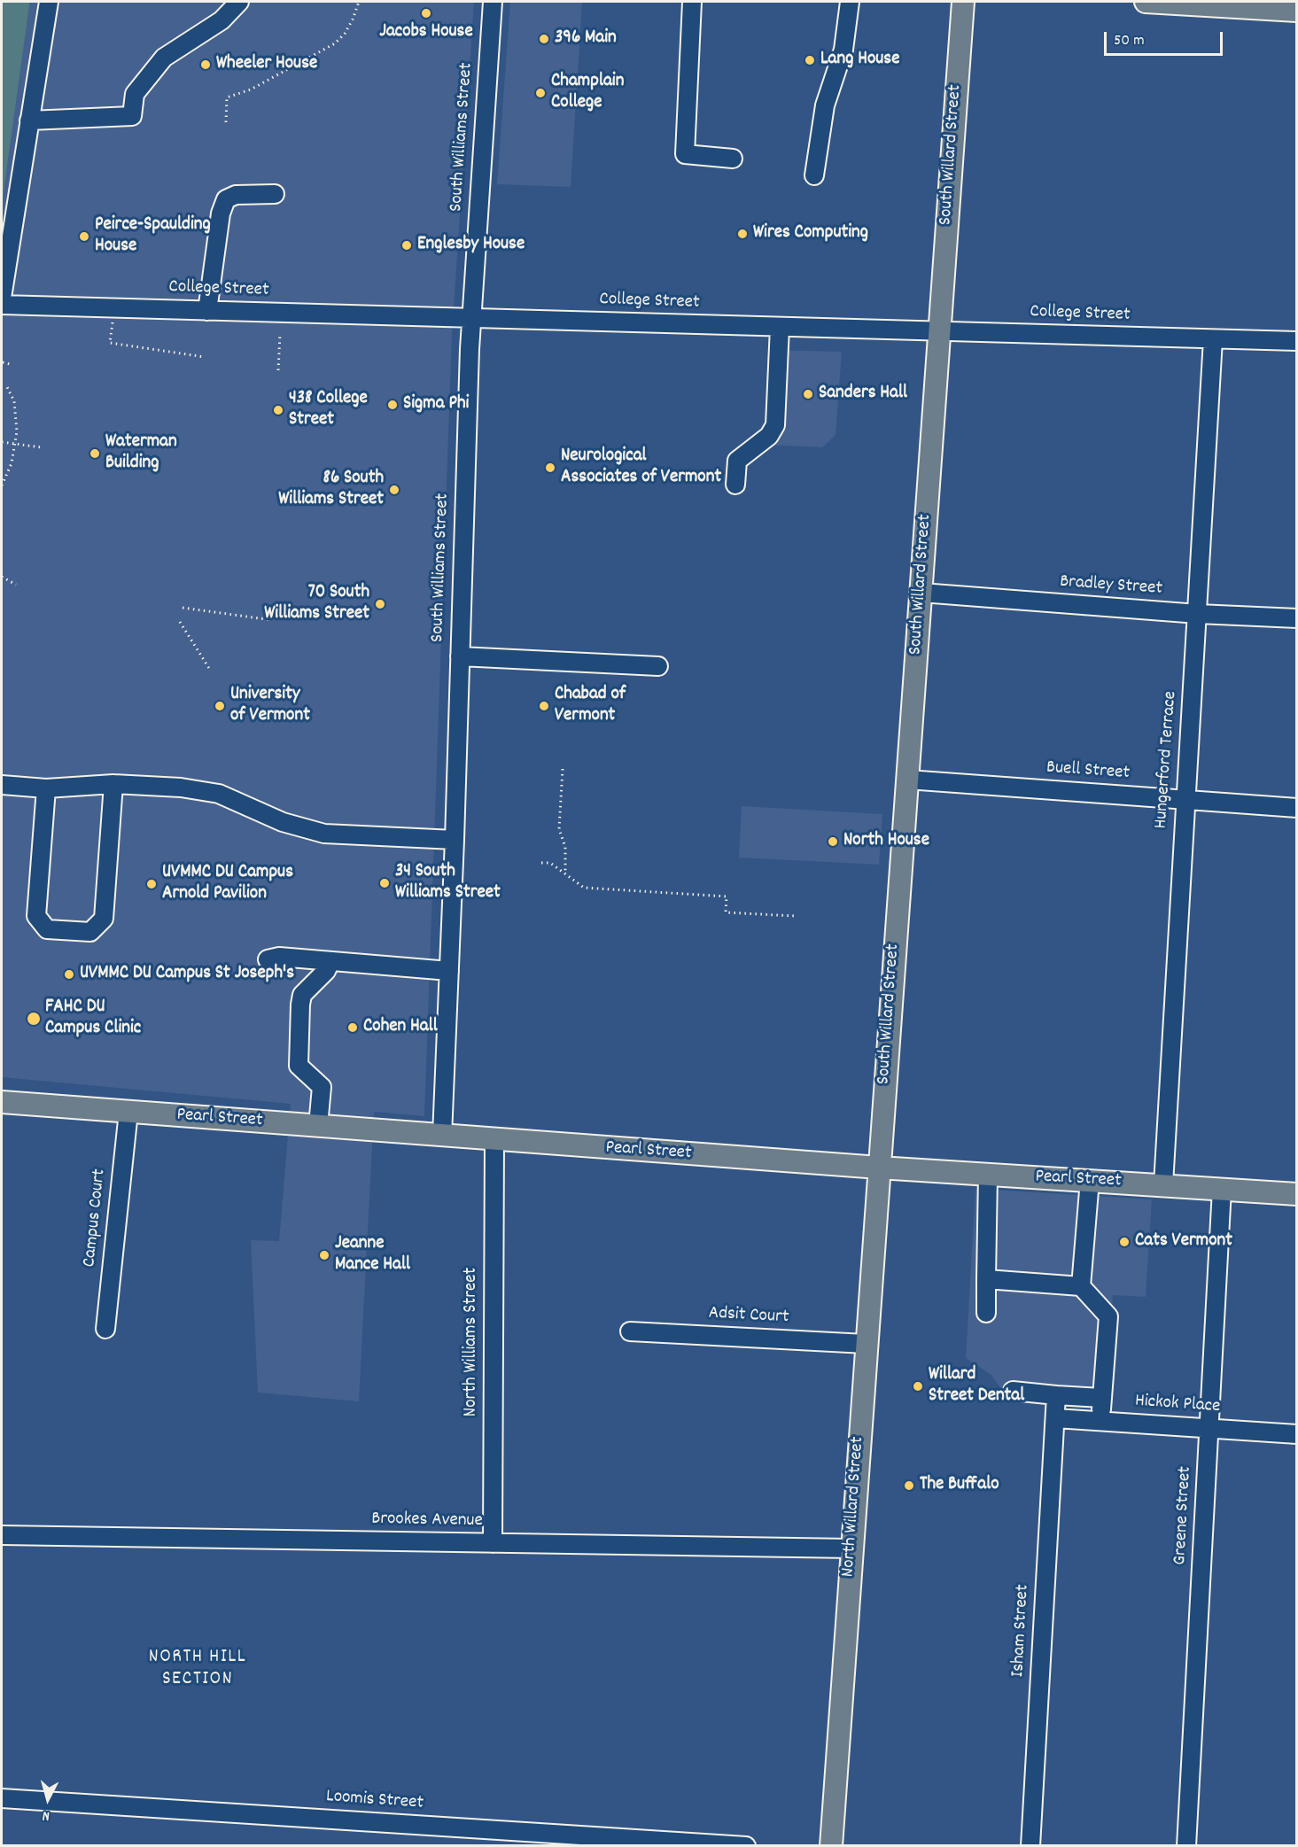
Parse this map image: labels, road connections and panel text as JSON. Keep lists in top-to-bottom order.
{
  "streets": {
    "main road": ["South Willard Street", "Pearl Street", "North Willard Street"],
    "street": [
      "South Williams Street",
      "College Street",
      "Bradley Street",
      "Hungerford Terrace",
      "Buell Street",
      "Campus Court",
      "Adsit Court",
      "North Williams Street",
      "Hickok Place",
      "Greene Street",
      "Brookes Avenue",
      "Isham Street",
      "Loomis Street"
    ]
  },
  "crossings": [
    ["South Williams Street", "College Street"],
    ["South Williams Street", "Pearl Street"],
    ["South Willard Street", "College Street"],
    ["South Willard Street", "Bradley Street"],
    ["South Willard Street", "Buell Street"],
    ["South Willard Street", "Pearl Street"],
    ["South Willard Street", "North Willard Street"],
    ["College Street", "Hungerford Terrace"],
    ["Bradley Street", "Hungerford Terrace"],
    ["Hungerford Terrace", "Buell Street"],
    ["Hungerford Terrace", "Pearl Street"],
    ["Pearl Street", "Campus Court"],
    ["Pearl Street", "North Williams Street"],
    ["Pearl Street", "North Willard Street"],
    ["Pearl Street", "Greene Street"],
    ["Adsit Court", "North Willard Street"],
    ["North Williams Street", "Brookes Avenue"],
    ["Hickok Place", "Greene Street"],
    ["Hickok Place", "Isham Street"],
    ["North Willard Street", "Brookes Avenue"]
  ],
  "districts": ["NORTH HILL SECTION"],
  "places": [
    "Jacobs House",
    "396 Main",
    "Lang House",
    "Wheeler House",
    "Champlain College",
    "Wires Computing",
    "Peirce-Spaulding House",
    "Englesby House",
    "Sanders Hall",
    "Sigma Phi",
    "438 College Street",
    "Waterman Building",
    "Neurological Associates of Vermont",
    "86 South Williams Street",
    "70 South Williams Street",
    "University of Vermont",
    "Chabad of Vermont",
    "North House",
    "34 South Williams Street",
    "UVMMC DU Campus Arnold Pavilion",
    "UVMMC DU Campus St Joseph's",
    "FAHC DU Campus Clinic",
    "Cohen Hall",
    "Cats Vermont",
    "Jeanne Mance Hall",
    "Willard Street Dental",
    "The Buffalo"
  ],
  "scale_bar": "50 m",
  "north": "bottom"
}
